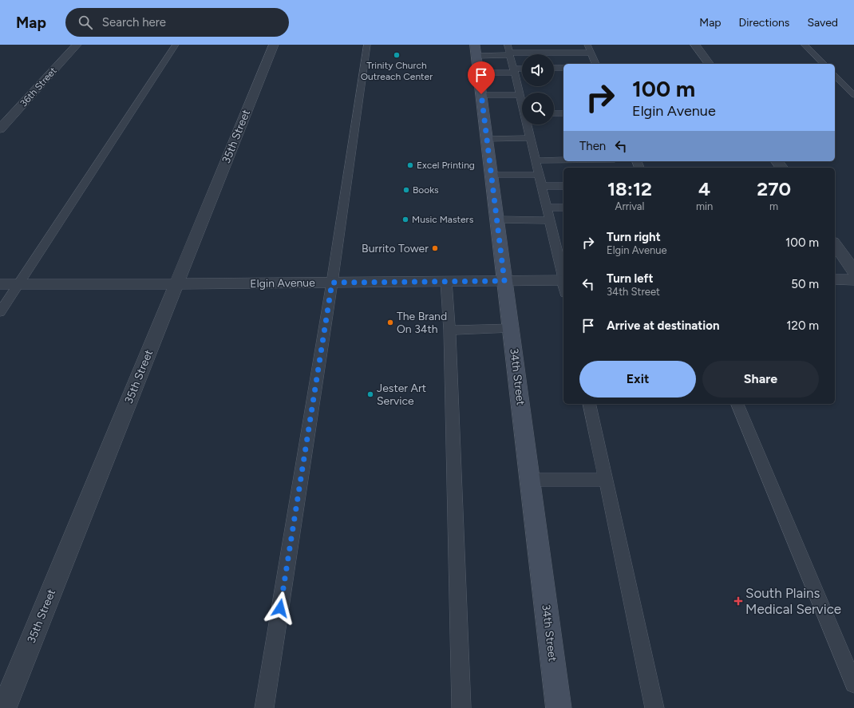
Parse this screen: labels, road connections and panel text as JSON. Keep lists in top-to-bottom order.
{
  "streets": {
    "main road": ["34th Street"],
    "street": ["36th Street", "35th Street", "Elgin Avenue"]
  },
  "crossings": [
    ["35th Street", "Elgin Avenue"],
    ["Elgin Avenue", "34th Street"]
  ],
  "places": {
    "other": [
      "Trinity Church Outreach Center",
      "Excel Printing",
      "Books",
      "Music Masters",
      "Burrito Tower",
      "The Brand On 34th",
      "Jester Art Service"
    ],
    "health": ["South Plains Medical Service"]
  },
  "page": {
    "header": "Map",
    "search": "Search here",
    "nav": ["Map", "Directions", "Saved"],
    "turn": ["100 m", "Elgin Avenue"],
    "then": "Then",
    "eta": [
      "18:12",
      "Arrival",
      "4",
      "min",
      "270",
      "m"
    ],
    "list": [
      {
        "name": "Turn right",
        "note": "Elgin Avenue",
        "value": "100 m"
      },
      {
        "name": "Turn left",
        "note": "34th Street",
        "value": "50 m"
      },
      {
        "name": "Arrive at destination",
        "value": "120 m"
      }
    ],
    "buttons": ["Exit", "Share"]
  }
}
